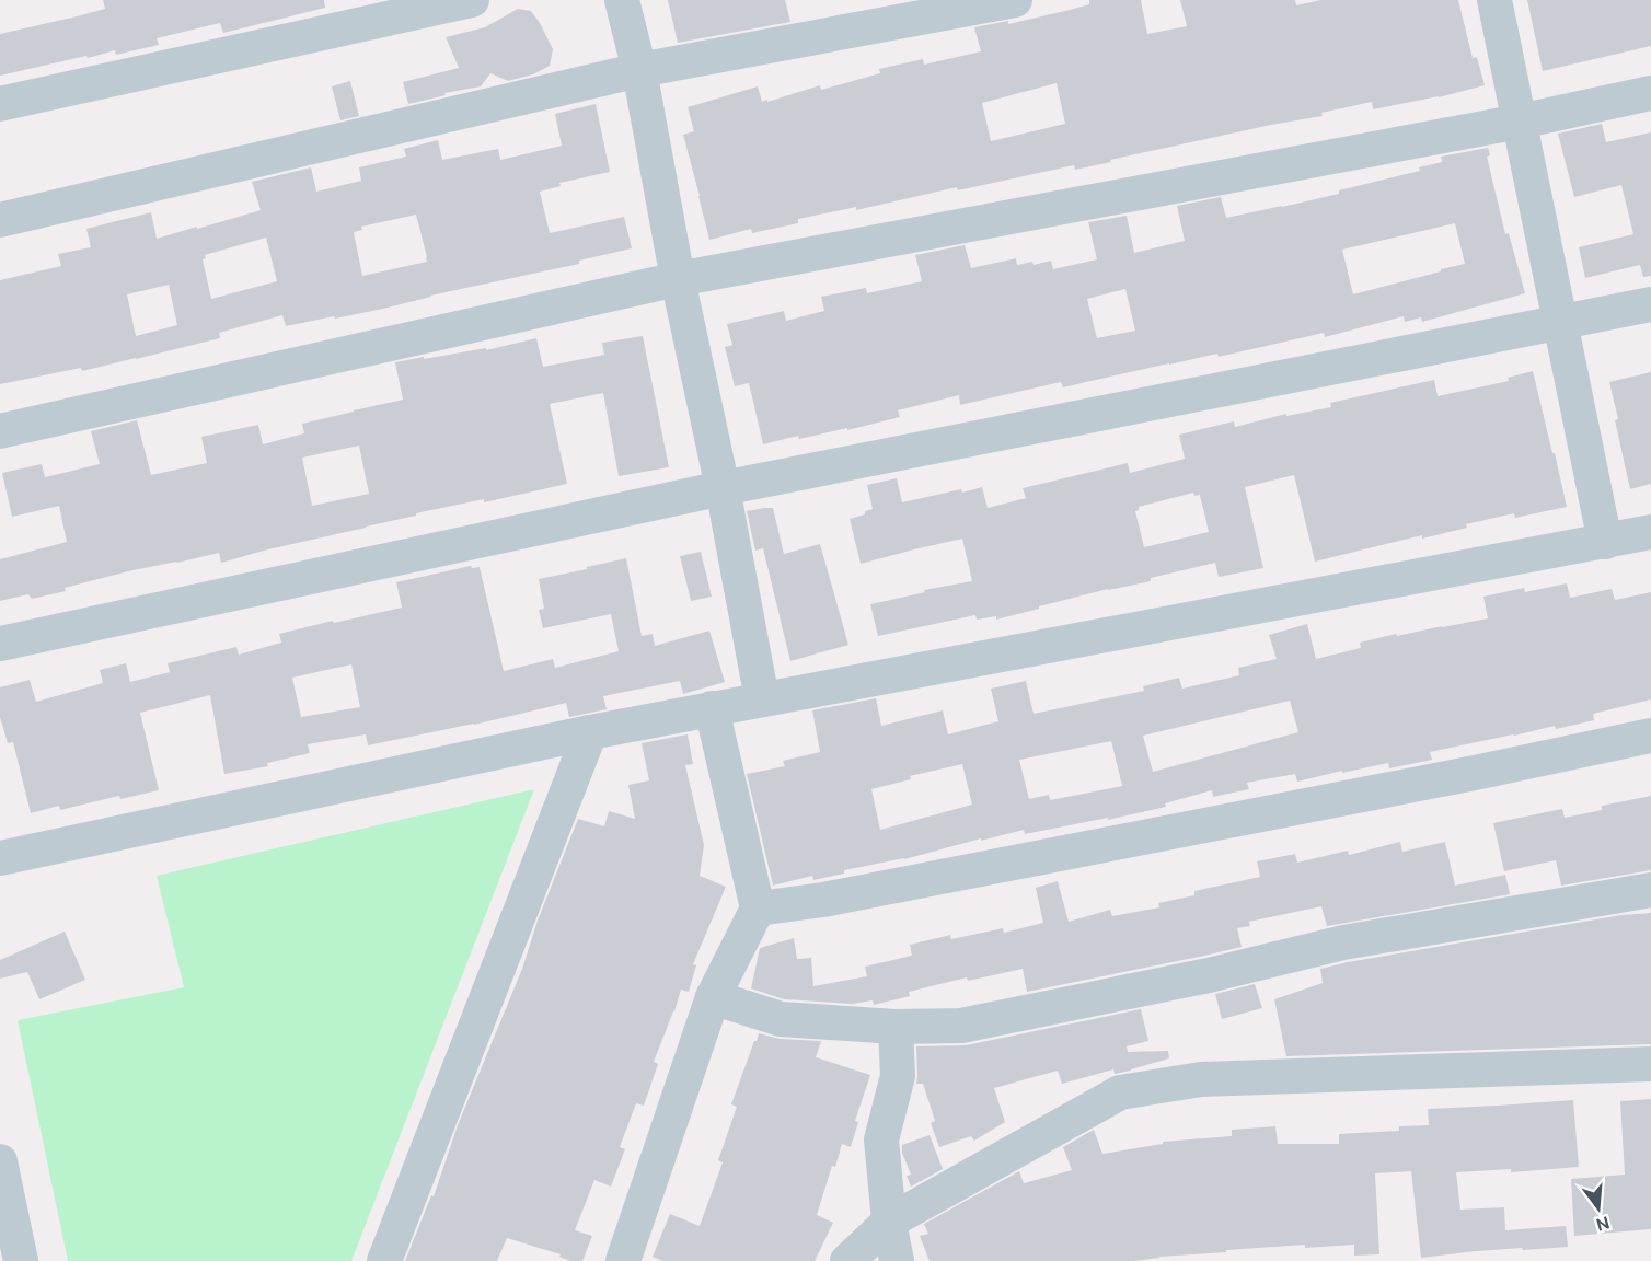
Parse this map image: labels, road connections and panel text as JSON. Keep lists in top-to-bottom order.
{
  "north": "bottom"
}
